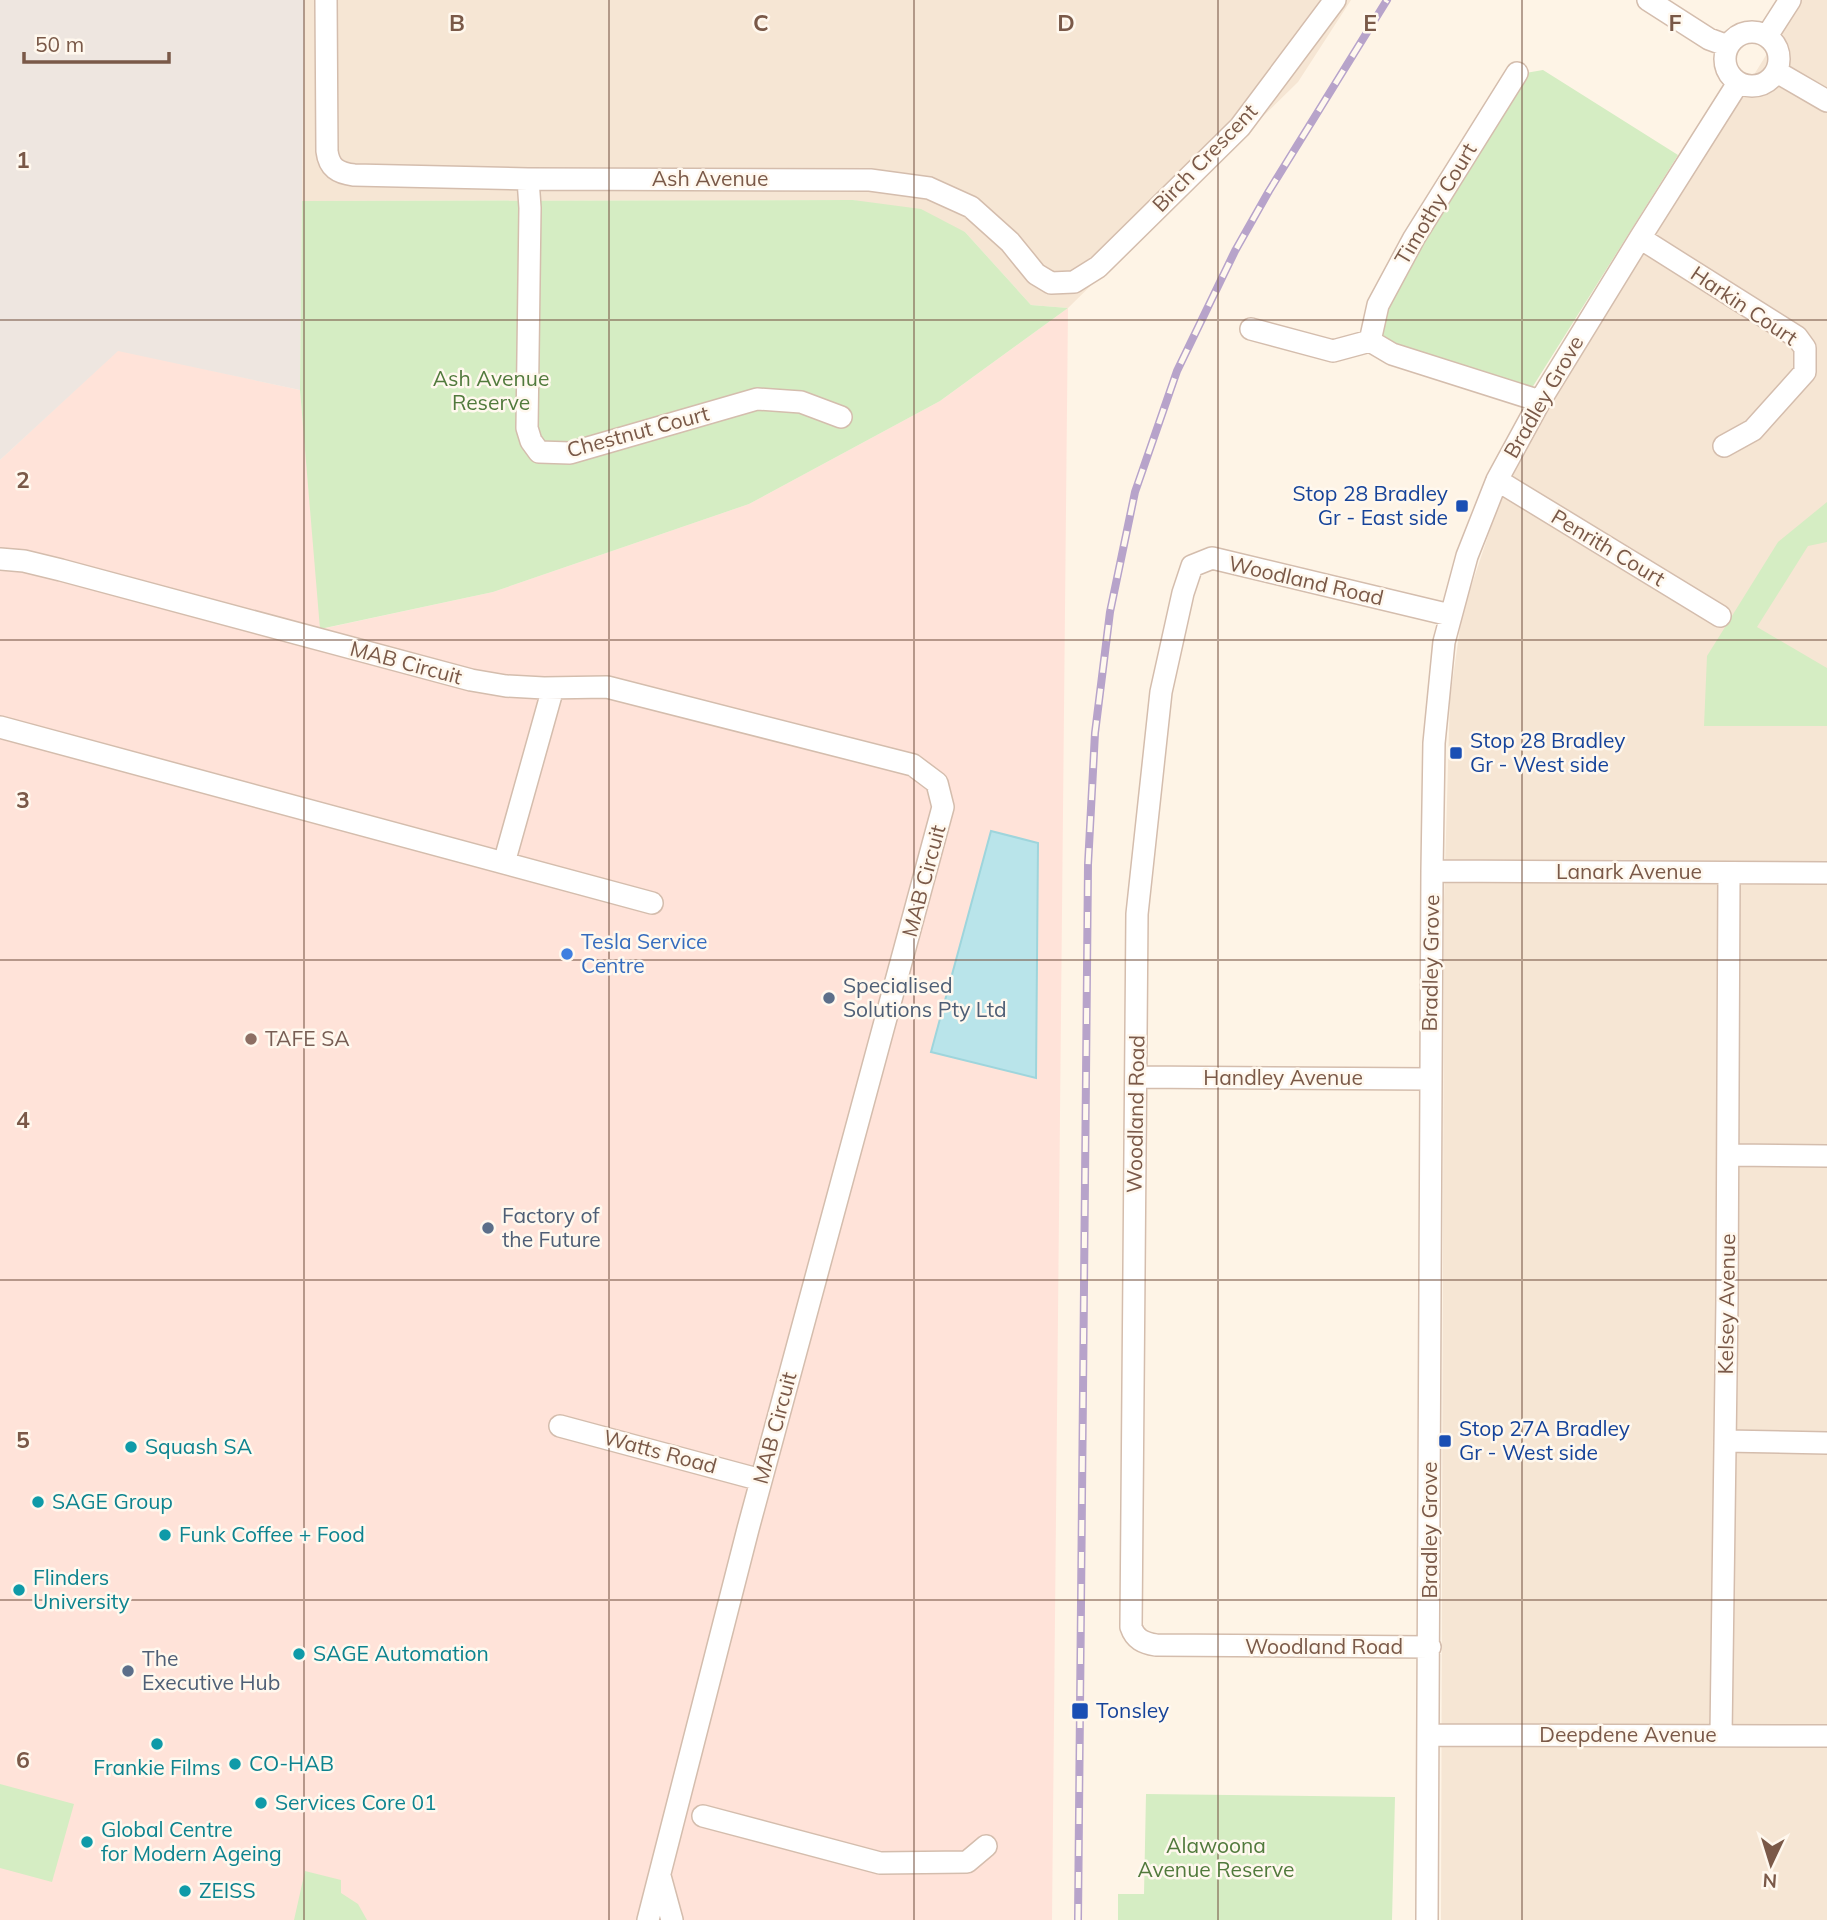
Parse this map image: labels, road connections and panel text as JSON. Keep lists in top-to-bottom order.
{
  "streets": {
    "street": [
      "Birch Crescent",
      "Ash Avenue",
      "Timothy Court",
      "Harkin Court",
      "Bradley Grove",
      "Chestnut Court",
      "Penrith Court",
      "Woodland Road",
      "MAB Circuit",
      "Lanark Avenue",
      "Handley Avenue",
      "Kelsey Avenue",
      "Watts Road",
      "Deepdene Avenue"
    ]
  },
  "crossings": [
    ["Birch Crescent", "Ash Avenue"],
    ["Ash Avenue", "Chestnut Court"],
    ["Harkin Court", "Bradley Grove"],
    ["Bradley Grove", "Penrith Court"],
    ["Bradley Grove", "Woodland Road"],
    ["Bradley Grove", "Lanark Avenue"],
    ["Bradley Grove", "Handley Avenue"],
    ["Bradley Grove", "Deepdene Avenue"],
    ["Woodland Road", "Handley Avenue"],
    ["MAB Circuit", "Watts Road"],
    ["Lanark Avenue", "Kelsey Avenue"],
    ["Kelsey Avenue", "Deepdene Avenue"]
  ],
  "parks": ["Ash Avenue Reserve", "Alawoona Avenue Reserve"],
  "places": {
    "transit": [
      "Stop 28 Bradley Gr - East side",
      "Stop 28 Bradley Gr - West side",
      "Stop 27A Bradley Gr - West side",
      "Tonsley"
    ],
    "other": [
      "Tesla Service Centre",
      "Specialised Solutions Pty Ltd",
      "TAFE SA",
      "Factory of the Future",
      "Squash SA",
      "SAGE Group",
      "Funk Coffee + Food",
      "Flinders University",
      "SAGE Automation",
      "The Executive Hub",
      "Frankie Films",
      "CO-HAB",
      "Services Core 01",
      "Global Centre for Modern Ageing",
      "ZEISS"
    ]
  },
  "scale_bar": "50 m",
  "north": "bottom",
  "grid": {
    "columns": [
      "B",
      "C",
      "D",
      "E",
      "F"
    ],
    "rows": [
      "1",
      "2",
      "3",
      "4",
      "5",
      "6"
    ]
  }
}
